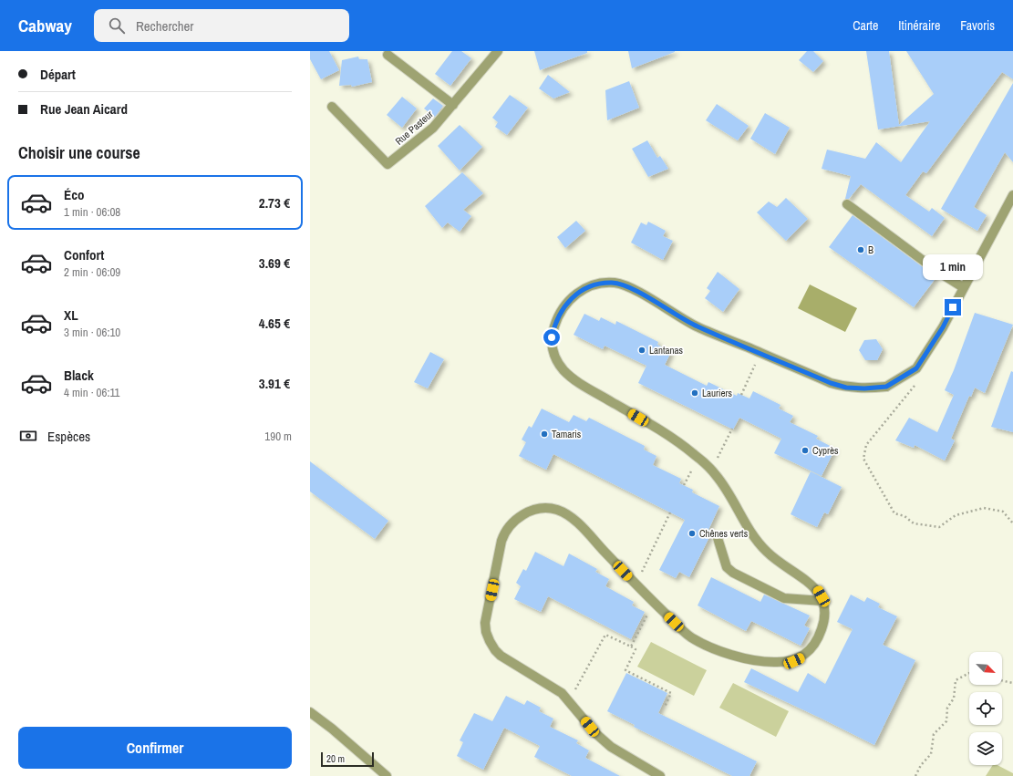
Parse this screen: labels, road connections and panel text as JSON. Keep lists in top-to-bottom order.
{
  "streets": {
    "street": ["Rue Pasteur"]
  },
  "places": [
    "B",
    "Lantanas",
    "Lauriers",
    "Tamaris",
    "Cyprès",
    "Chênes verts"
  ],
  "scale_bar": "20 m",
  "north": "bottom right",
  "page": {
    "header": "Cabway",
    "search": "Rechercher",
    "nav": ["Carte", "Itinéraire", "Favoris"],
    "banner": ["Départ", "Rue Jean Aicard"],
    "heading": "Choisir une course",
    "list": [
      {
        "name": "Éco",
        "note": "1 min · 06:08",
        "value": "2.73 €"
      },
      {
        "name": "Confort",
        "note": "2 min · 06:09",
        "value": "3.69 €"
      },
      {
        "name": "XL",
        "note": "3 min · 06:10",
        "value": "4.65 €"
      },
      {
        "name": "Black",
        "note": "4 min · 06:11",
        "value": "3.91 €"
      }
    ],
    "bubble": "1 min",
    "pay": ["Espèces", "190 m"],
    "buttons": "Confirmer",
    "scale": "20 m"
  }
}
